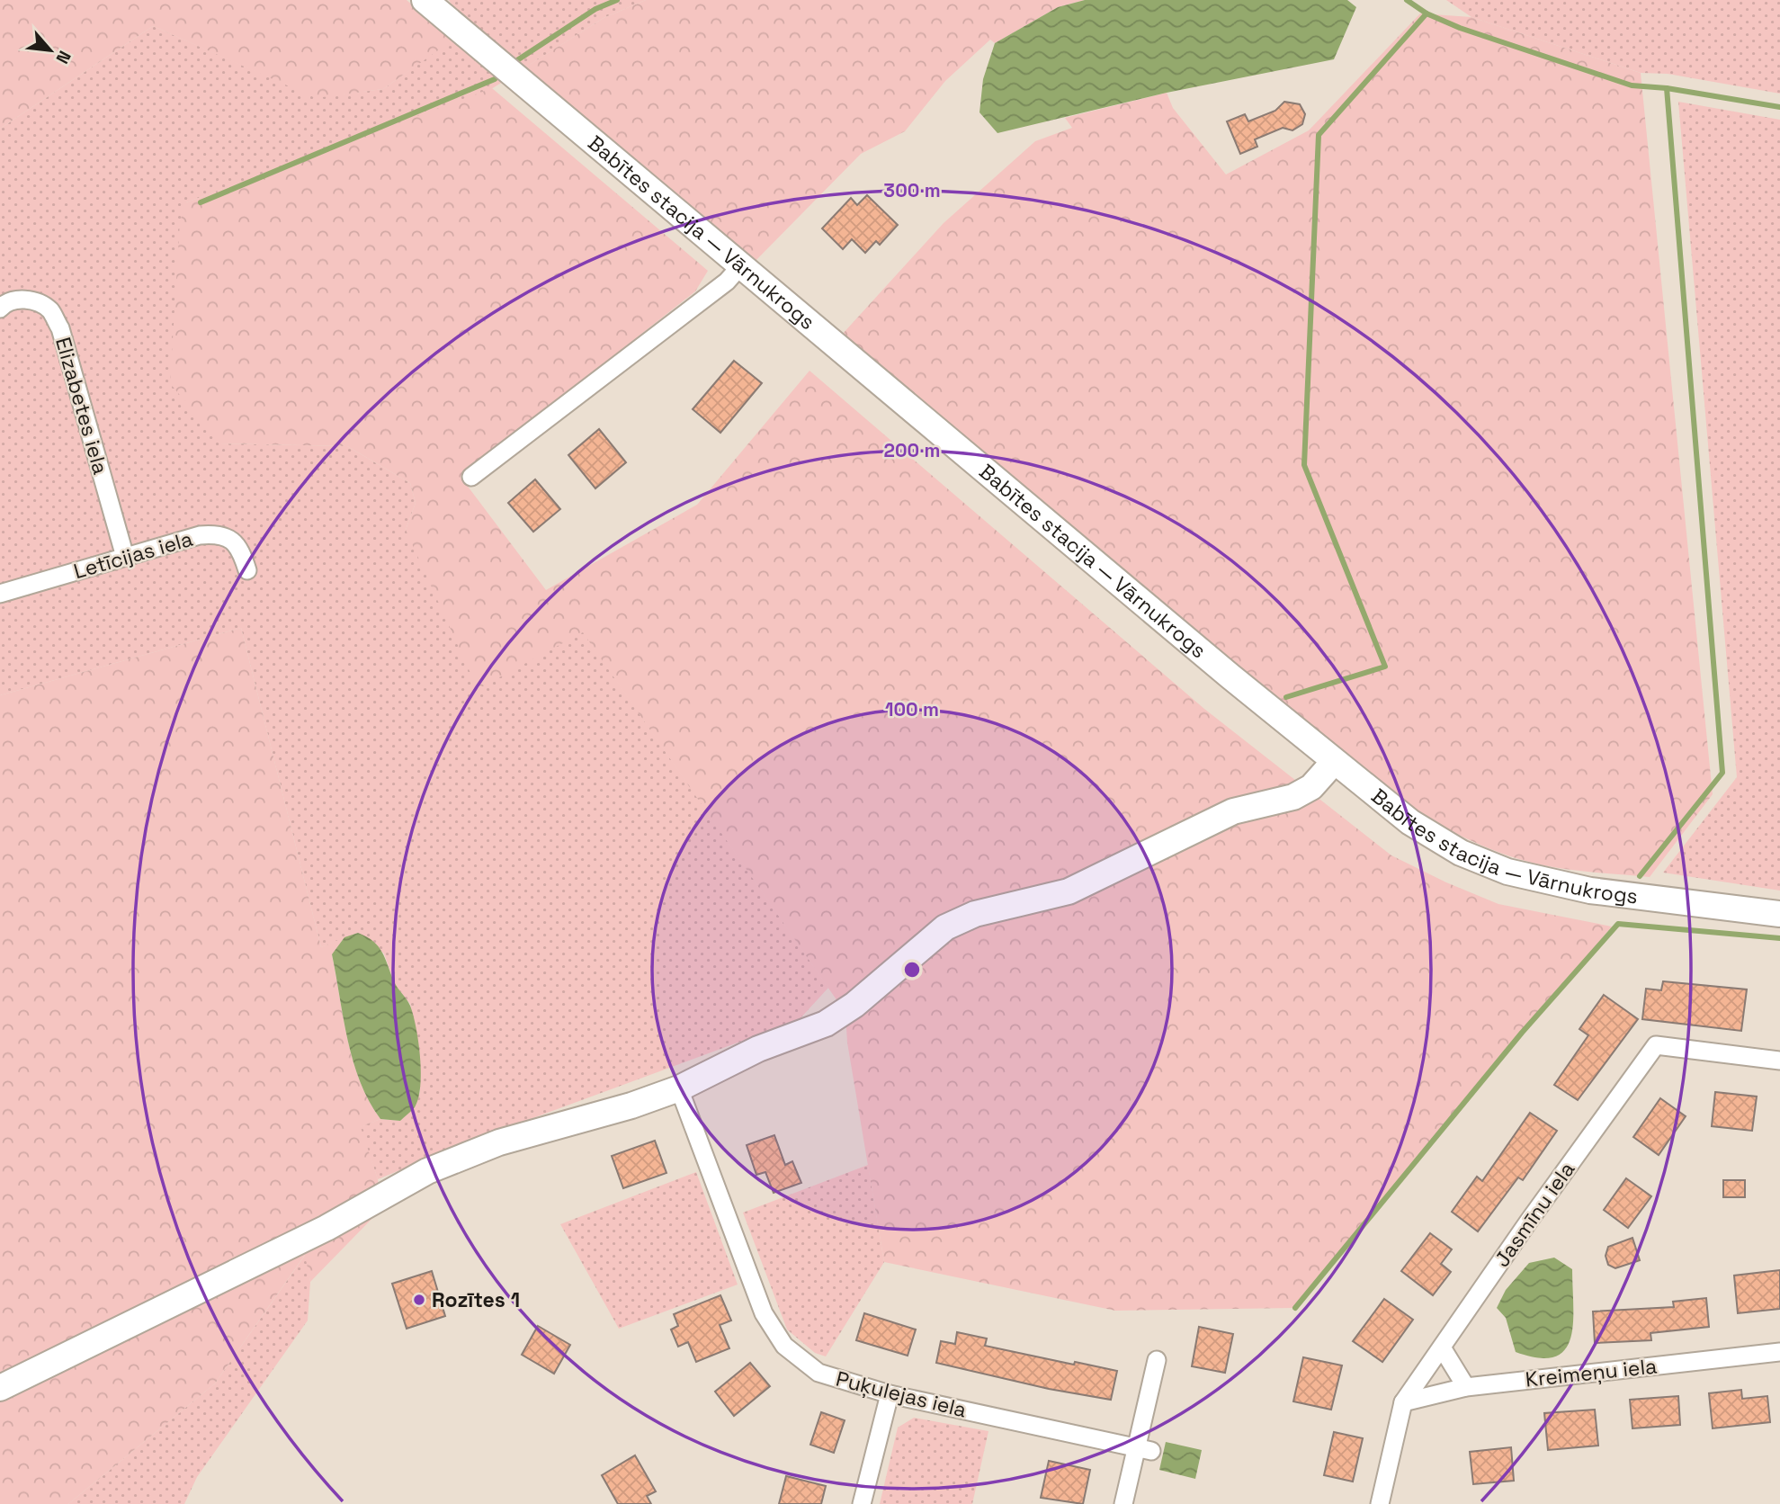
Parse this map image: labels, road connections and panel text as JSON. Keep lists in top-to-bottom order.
{
  "streets": {
    "main road": ["Babītes stacija — Vārnukrogs"],
    "street": [
      "Elizabetes iela",
      "Letīcijas iela",
      "Jasmīnu iela",
      "Kreimeņu iela",
      "Puķulejas iela"
    ]
  },
  "crossings": [
    ["Elizabetes iela", "Letīcijas iela"],
    ["Jasmīnu iela", "Kreimeņu iela"]
  ],
  "places": ["Rozītes 1"],
  "north": "bottom right",
  "rings": ["300 m", "200 m", "100 m"]
}
